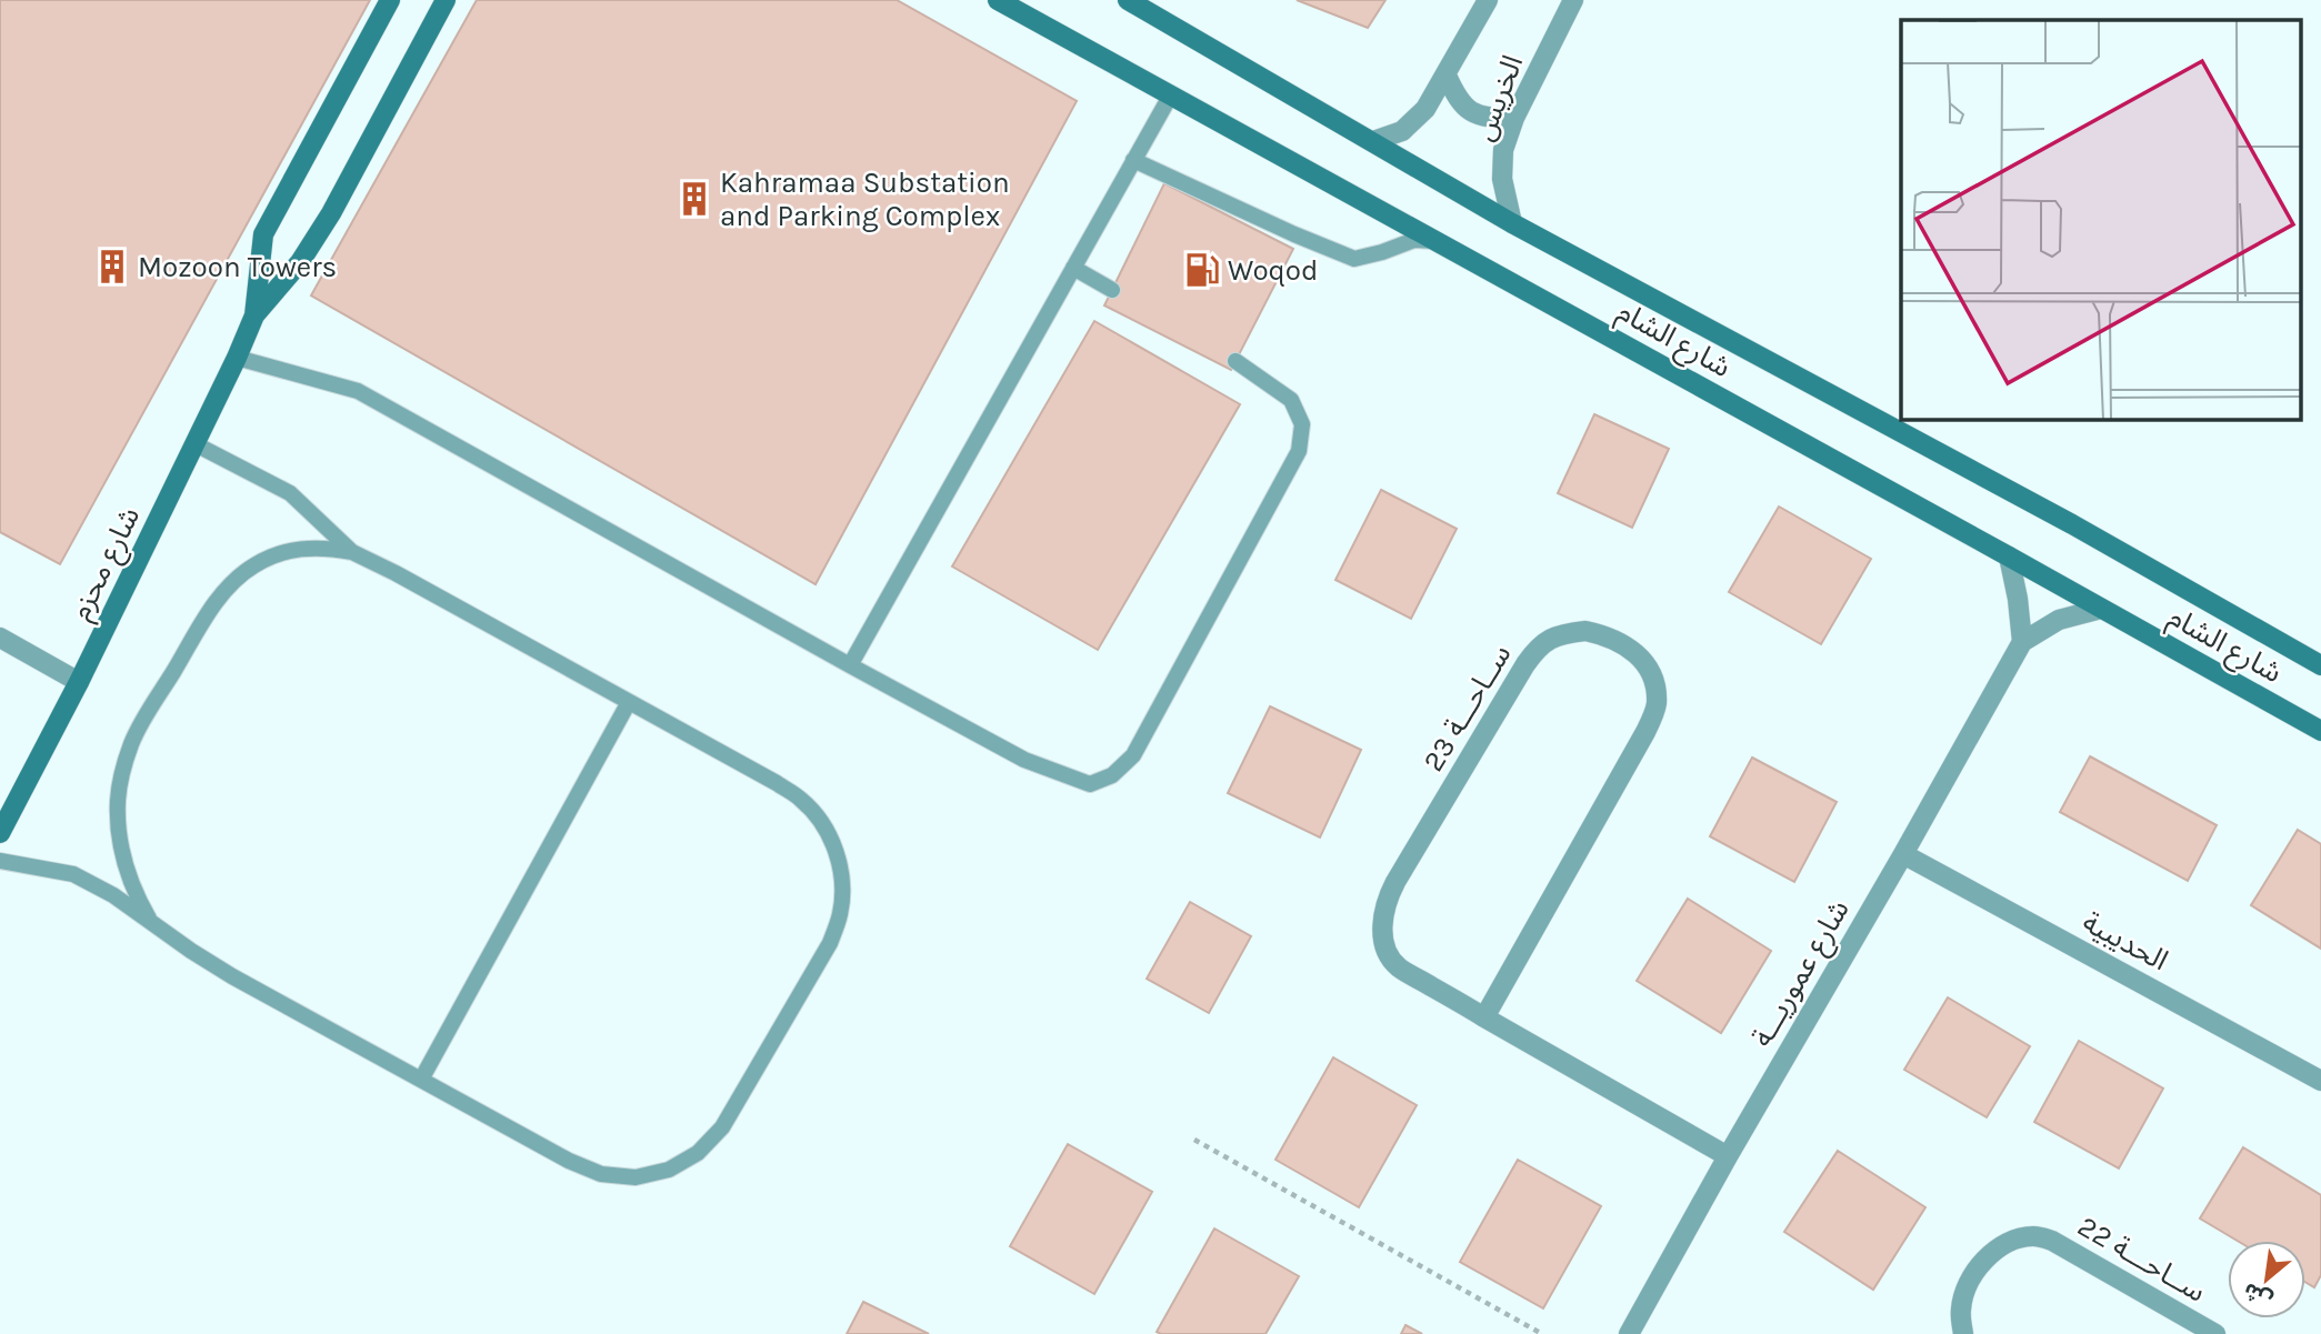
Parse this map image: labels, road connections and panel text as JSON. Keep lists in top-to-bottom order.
{
  "streets": {
    "street": [
      "الخريس",
      "شارع الشام",
      "شارع محزم",
      "ســاحـــة 23",
      "الحديبية",
      "شارع عموريـــة",
      "ســاحـــة 22"
    ]
  },
  "crossings": [
    ["الخريس", "شارع الشام"],
    ["ســاحـــة 23", "شارع عموريـــة"],
    ["الحديبية", "شارع عموريـــة"]
  ],
  "places": {
    "building": ["Kahramaa Substation and Parking Complex", "Mozoon Towers"],
    "fuel station": ["Woqod"]
  },
  "north": "bottom left"
}
